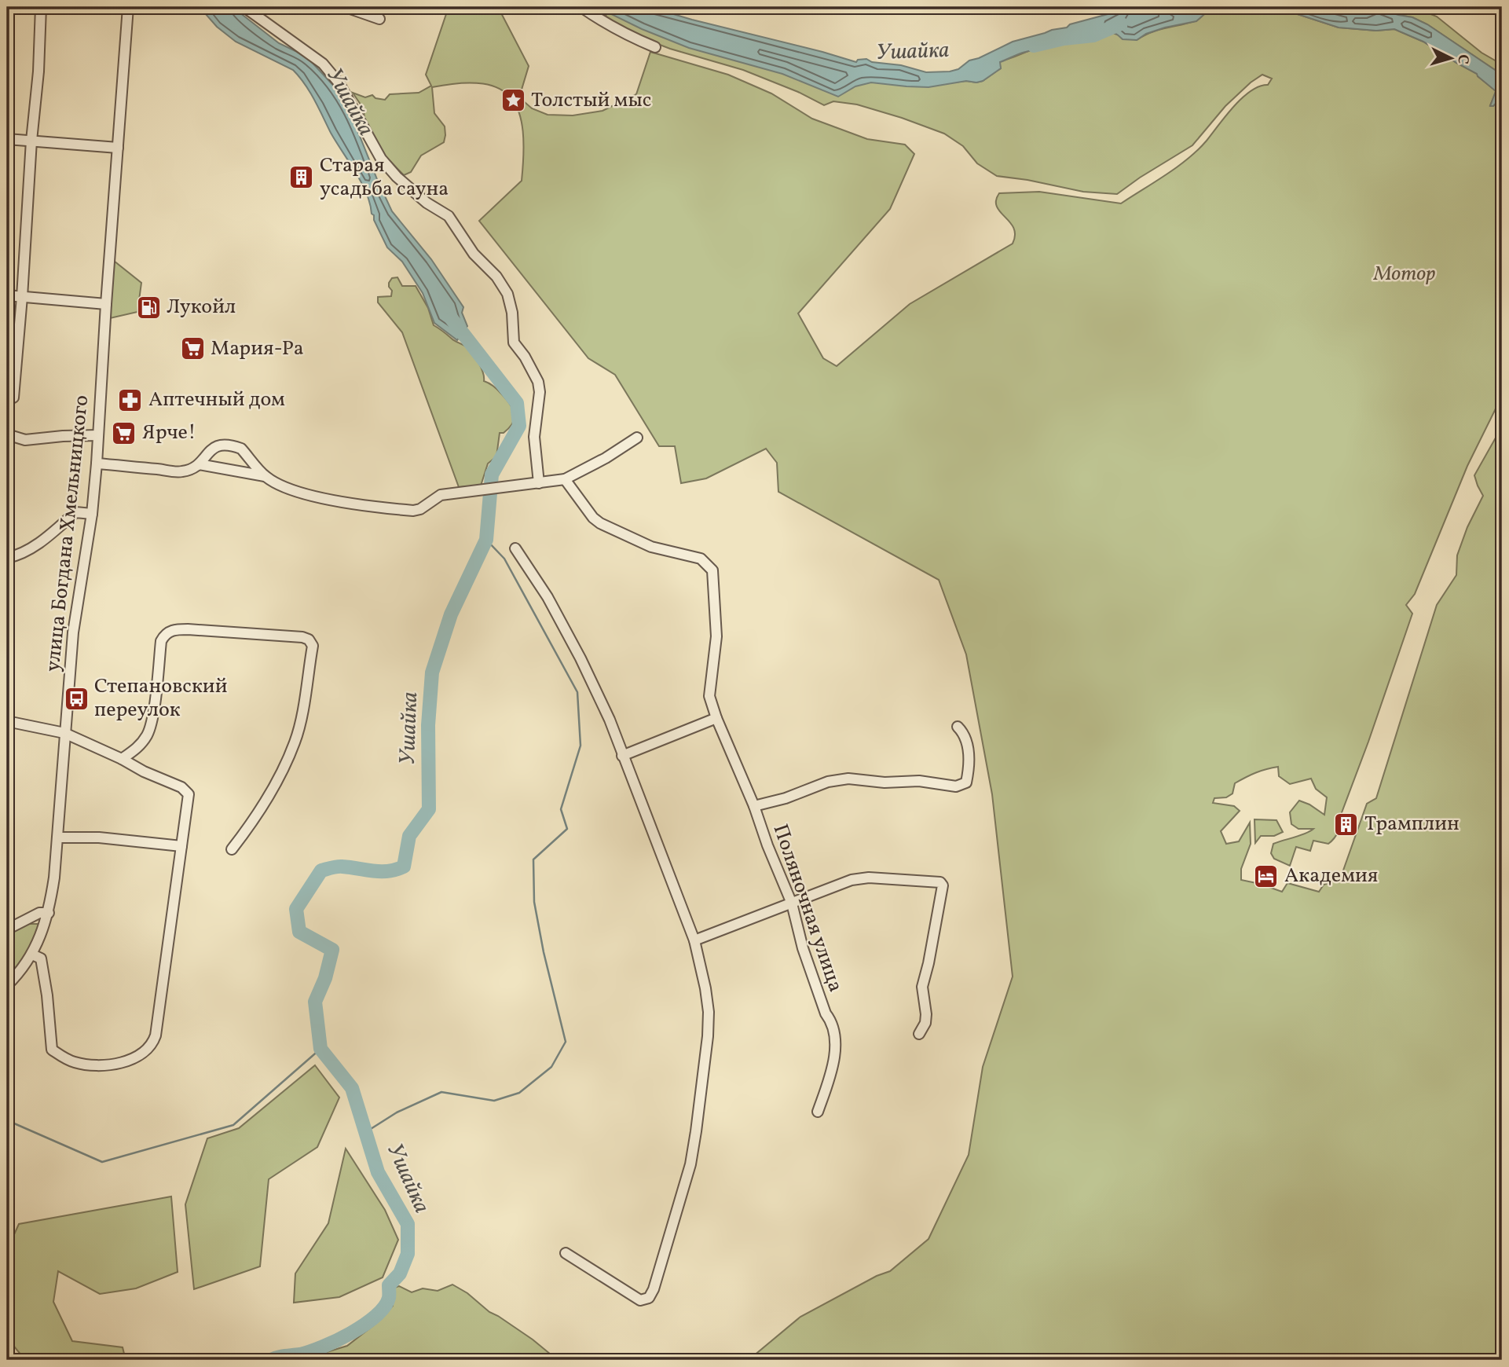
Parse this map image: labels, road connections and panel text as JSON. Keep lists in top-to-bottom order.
{
  "streets": {
    "street": ["улица Богдана Хмельницкого", "Поляночная улица"]
  },
  "water": ["Ушайка"],
  "parks": ["Мотор"],
  "places": {
    "place": ["Толстый мыс"],
    "building": ["Старая усадьба сауна", "Трамплин"],
    "fuel station": ["Лукойл"],
    "supermarket": ["Мария-Ра", "Ярче!"],
    "pharmacy": ["Аптечный дом"],
    "bus stop": ["Степановский переулок"],
    "hotel": ["Академия"]
  },
  "north": "right"
}
